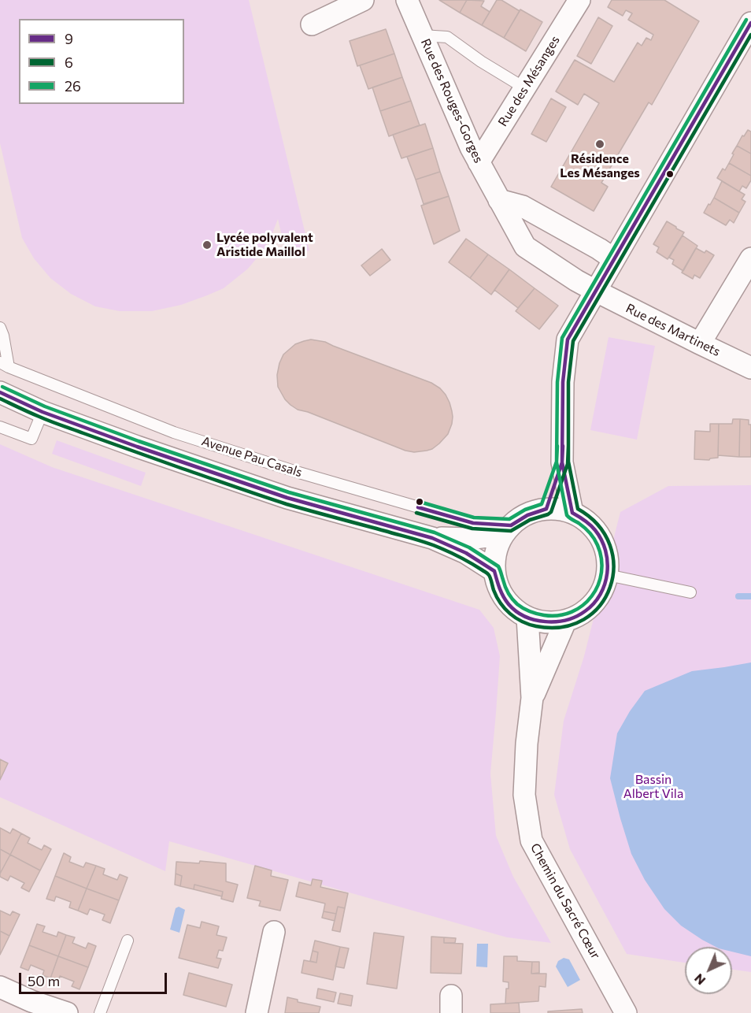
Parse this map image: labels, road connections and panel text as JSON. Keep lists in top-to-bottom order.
{
  "streets": {
    "street": [
      "Rue des Mésanges",
      "Rue des Rouges-Gorges",
      "Rue des Martinets",
      "Avenue Pau Casals",
      "Chemin du Sacré Cœur"
    ]
  },
  "crossings": [
    ["Rue des Mésanges", "Rue des Rouges-Gorges"],
    ["Rue des Rouges-Gorges", "Rue des Martinets"],
    ["Avenue Pau Casals", "Chemin du Sacré Cœur"]
  ],
  "parks": ["Bassin Albert Vila"],
  "places": ["Résidence Les Mésanges", "Lycée polyvalent Aristide Maillol"],
  "lines": ["transit line 26", "transit line 9", "transit line 6"],
  "legend": ["9", "6", "26"],
  "scale_bar": "50 m",
  "north": "bottom left"
}
